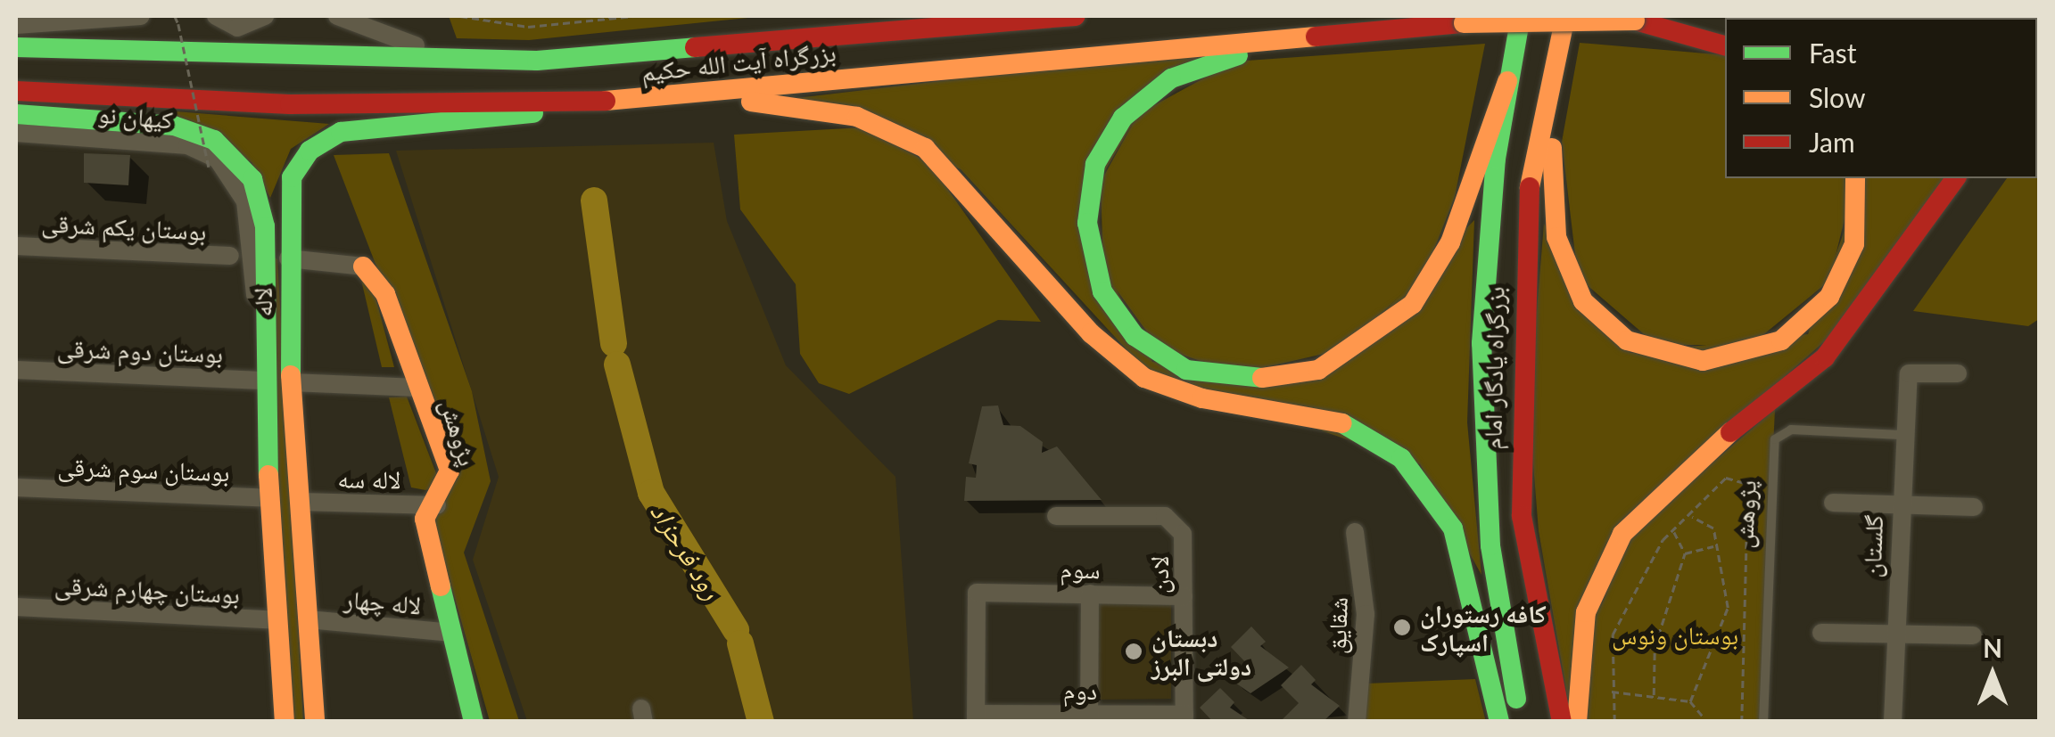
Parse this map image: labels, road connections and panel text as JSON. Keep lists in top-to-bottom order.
{
  "streets": {
    "main road": [
      "بزرگراه آیت الله حکیم",
      "لاله",
      "بزرگراه یادگار امام",
      "پژوهش"
    ],
    "street": [
      "کیهان نو",
      "بوستان یکم شرقی",
      "بوستان دوم شرقی",
      "بوستان سوم شرقی",
      "لاله سه",
      "گلستان",
      "سوم",
      "لادن",
      "بوستان چهارم شرقی",
      "لاله چهار",
      "شقایق",
      "دوم"
    ]
  },
  "crossings": [
    ["بزرگراه آیت الله حکیم", "لاله"],
    ["کیهان نو", "لاله"],
    ["لاله", "بوستان دوم شرقی"],
    ["لاله", "بوستان سوم شرقی"],
    ["لاله", "لاله سه"],
    ["لاله", "بوستان چهارم شرقی"],
    ["لاله", "لاله چهار"],
    ["پژوهش", "لاله سه"],
    ["پژوهش", "گلستان"],
    ["پژوهش", "لاله چهار"],
    ["سوم", "لادن"],
    ["سوم", "دوم"],
    ["لادن", "دوم"]
  ],
  "water": ["رود فرحزاد"],
  "parks": ["بوستان ونوس"],
  "places": ["کافه رستوران اسپارک", "دبستان دولتی البرز"],
  "legend": ["Fast", "Slow", "Jam"],
  "north": "top"
}
